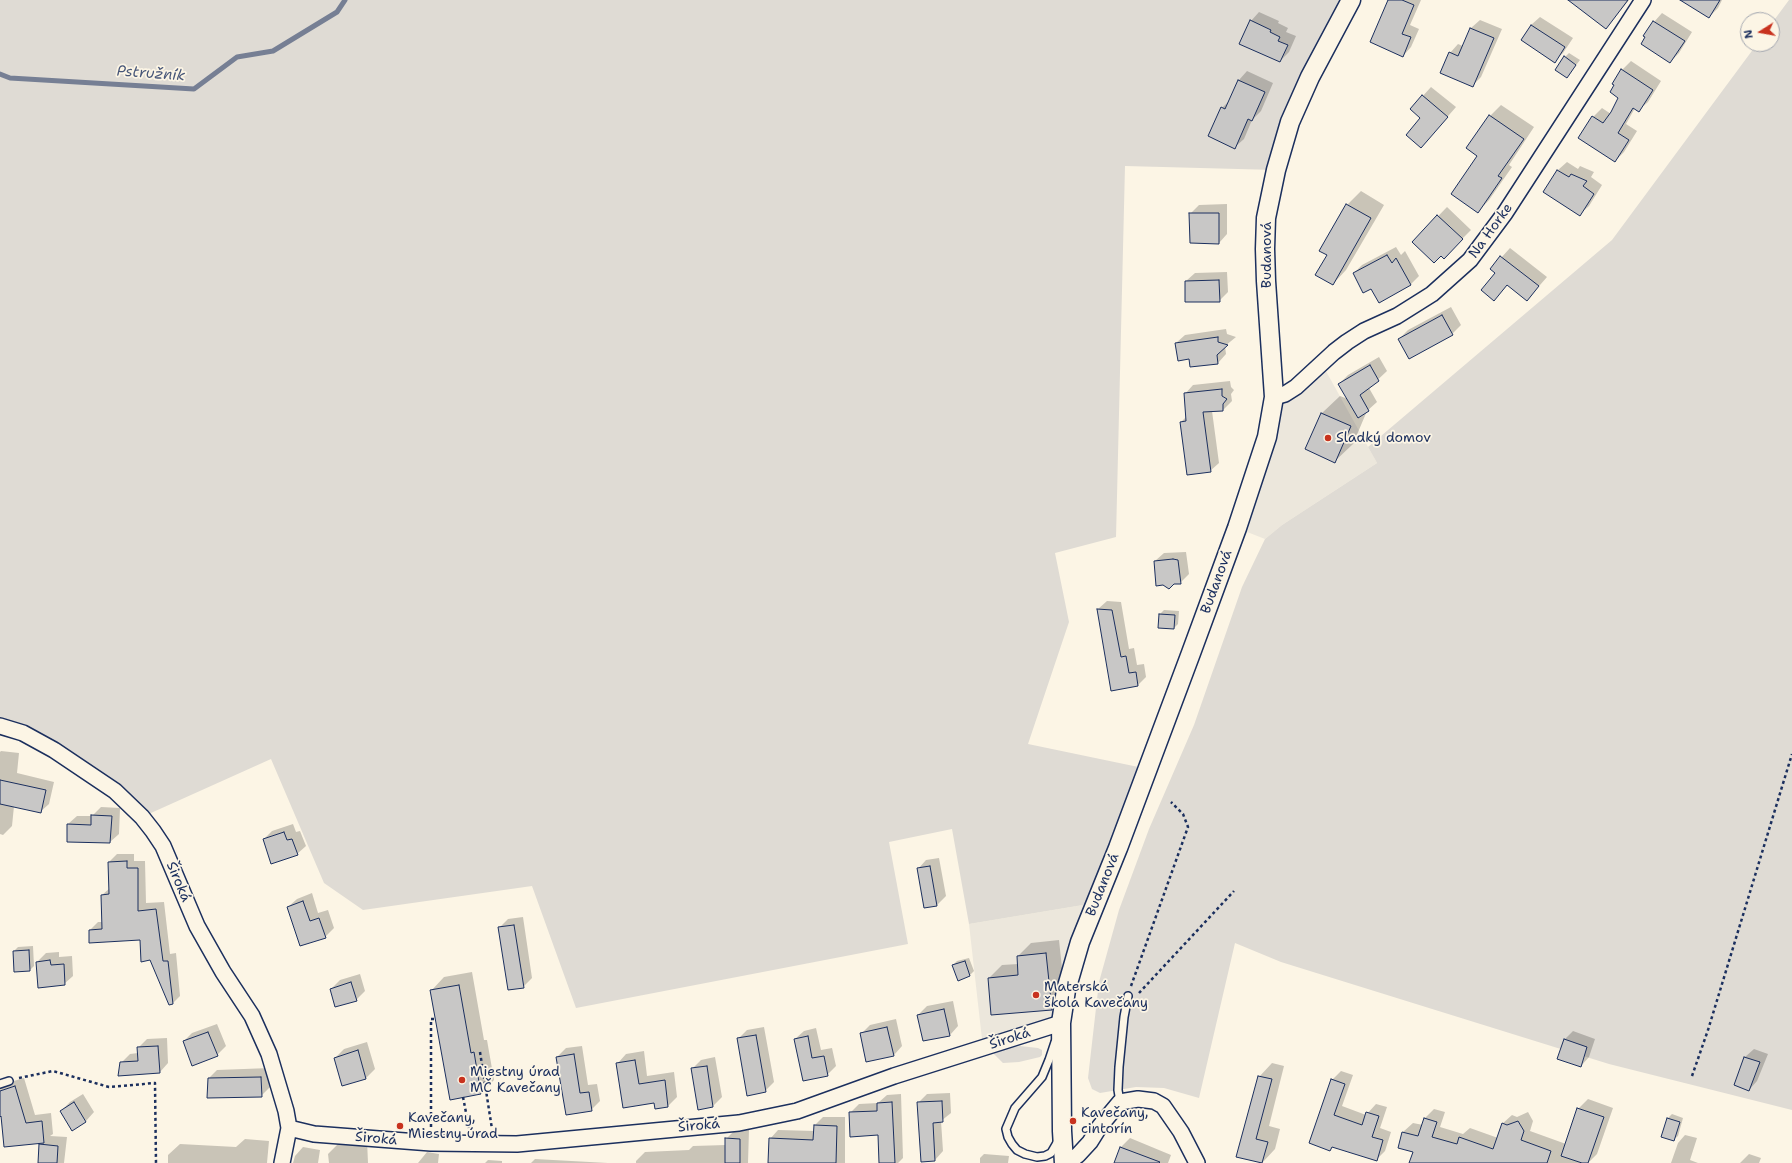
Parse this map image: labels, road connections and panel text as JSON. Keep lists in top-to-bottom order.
{
  "streets": {
    "street": ["Na Horke", "Budanová", "Široká"]
  },
  "crossings": [
    ["Na Horke", "Budanová"],
    ["Budanová", "Široká"]
  ],
  "water": ["Pstružník"],
  "places": [
    "Sladký domov",
    "Materská škola Kavečany",
    "Miestny úrad MČ Kavečany",
    "Kavečany, cintorín",
    "Kavečany, Miestny úrad"
  ],
  "north": "left"
}
